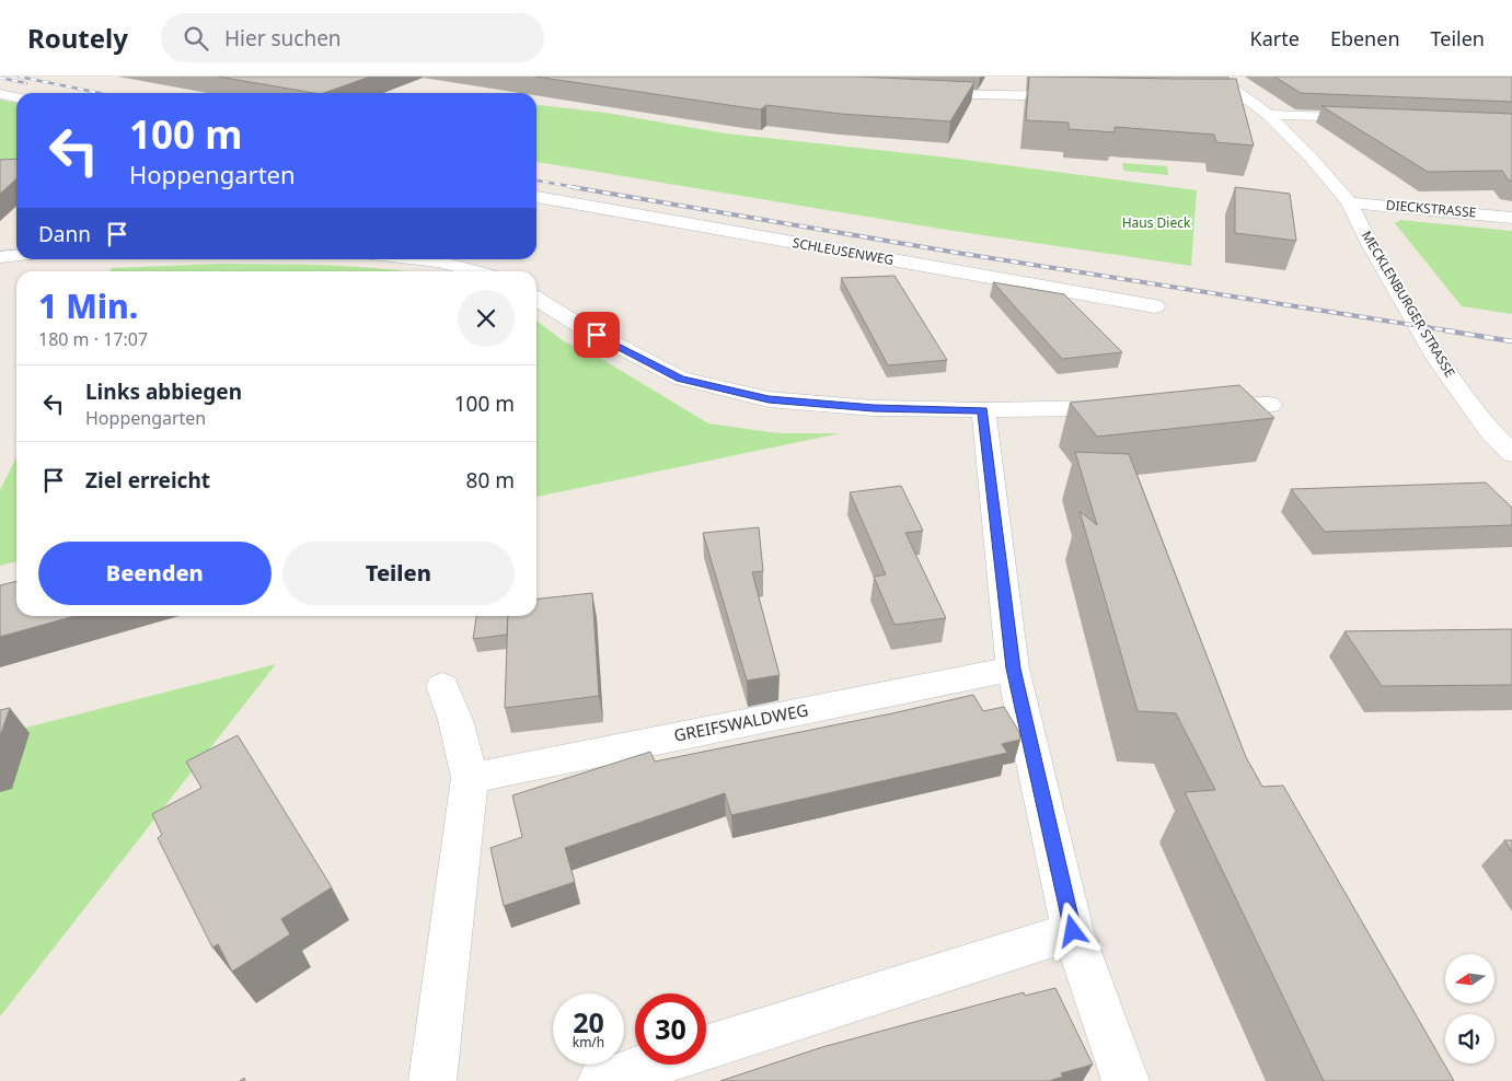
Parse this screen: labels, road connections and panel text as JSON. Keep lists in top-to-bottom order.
{
  "streets": {
    "street": [
      "DIECKSTRASSE",
      "SCHLEUSENWEG",
      "MECKLENBURGER STRASSE",
      "GREIFSWALDWEG"
    ]
  },
  "crossings": [
    ["DIECKSTRASSE", "MECKLENBURGER STRASSE"]
  ],
  "parks": ["Haus Dieck"],
  "north": "left",
  "page": {
    "header": "Routely",
    "search": "Hier suchen",
    "nav": ["Karte", "Ebenen", "Teilen"],
    "turn": ["100 m", "Hoppengarten"],
    "then": "Dann",
    "heading": ["1 Min.", "180 m · 17:07"],
    "list": [
      {
        "name": "Links abbiegen",
        "note": "Hoppengarten",
        "value": "100 m"
      },
      {
        "name": "Ziel erreicht",
        "value": "80 m"
      }
    ],
    "buttons": ["Beenden", "Teilen"],
    "speed": "20 km/h",
    "limit": "30"
  }
}
